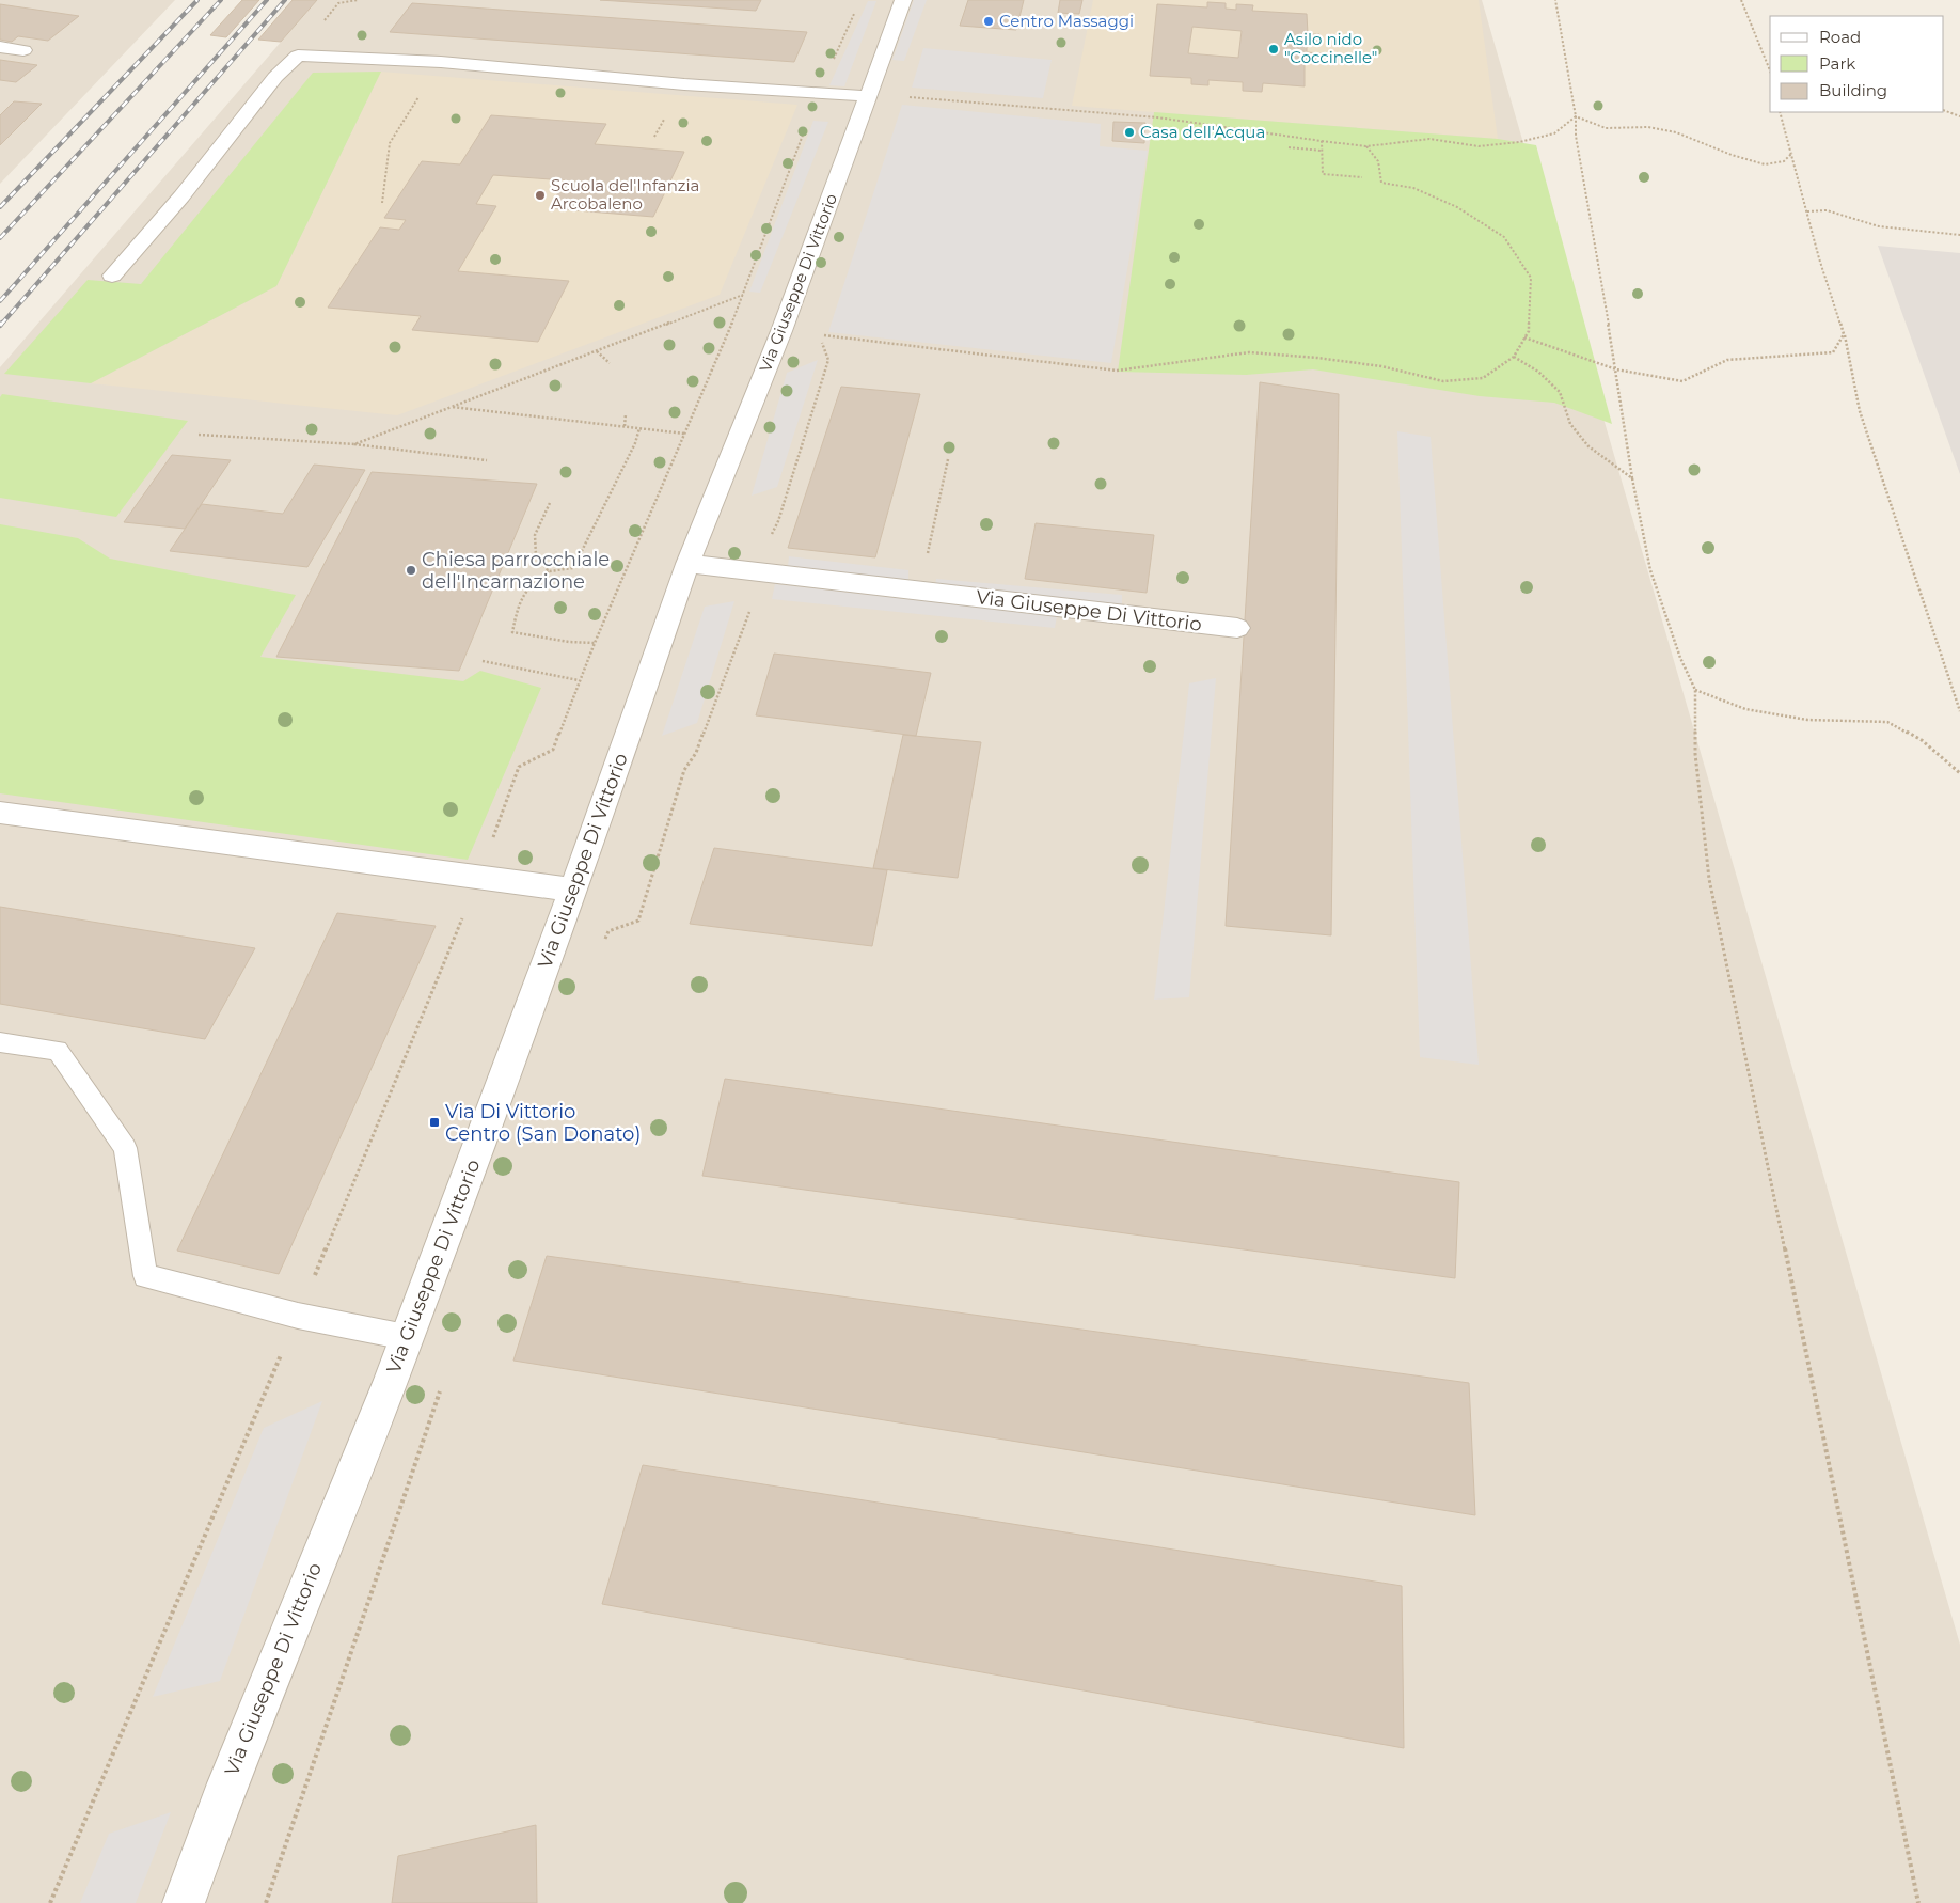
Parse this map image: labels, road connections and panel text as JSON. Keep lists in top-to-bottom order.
{
  "streets": {
    "street": ["Via Giuseppe Di Vittorio"]
  },
  "places": {
    "other": [
      "Centro Massaggi",
      "Asilo nido \"Coccinelle\"",
      "Casa dell'Acqua",
      "Scuola del'Infanzia Arcobaleno",
      "Chiesa parrocchiale dell'Incarnazione"
    ],
    "transit": ["Via Di Vittorio Centro (San Donato)"]
  },
  "legend": ["Road", "Park", "Building"]
}
